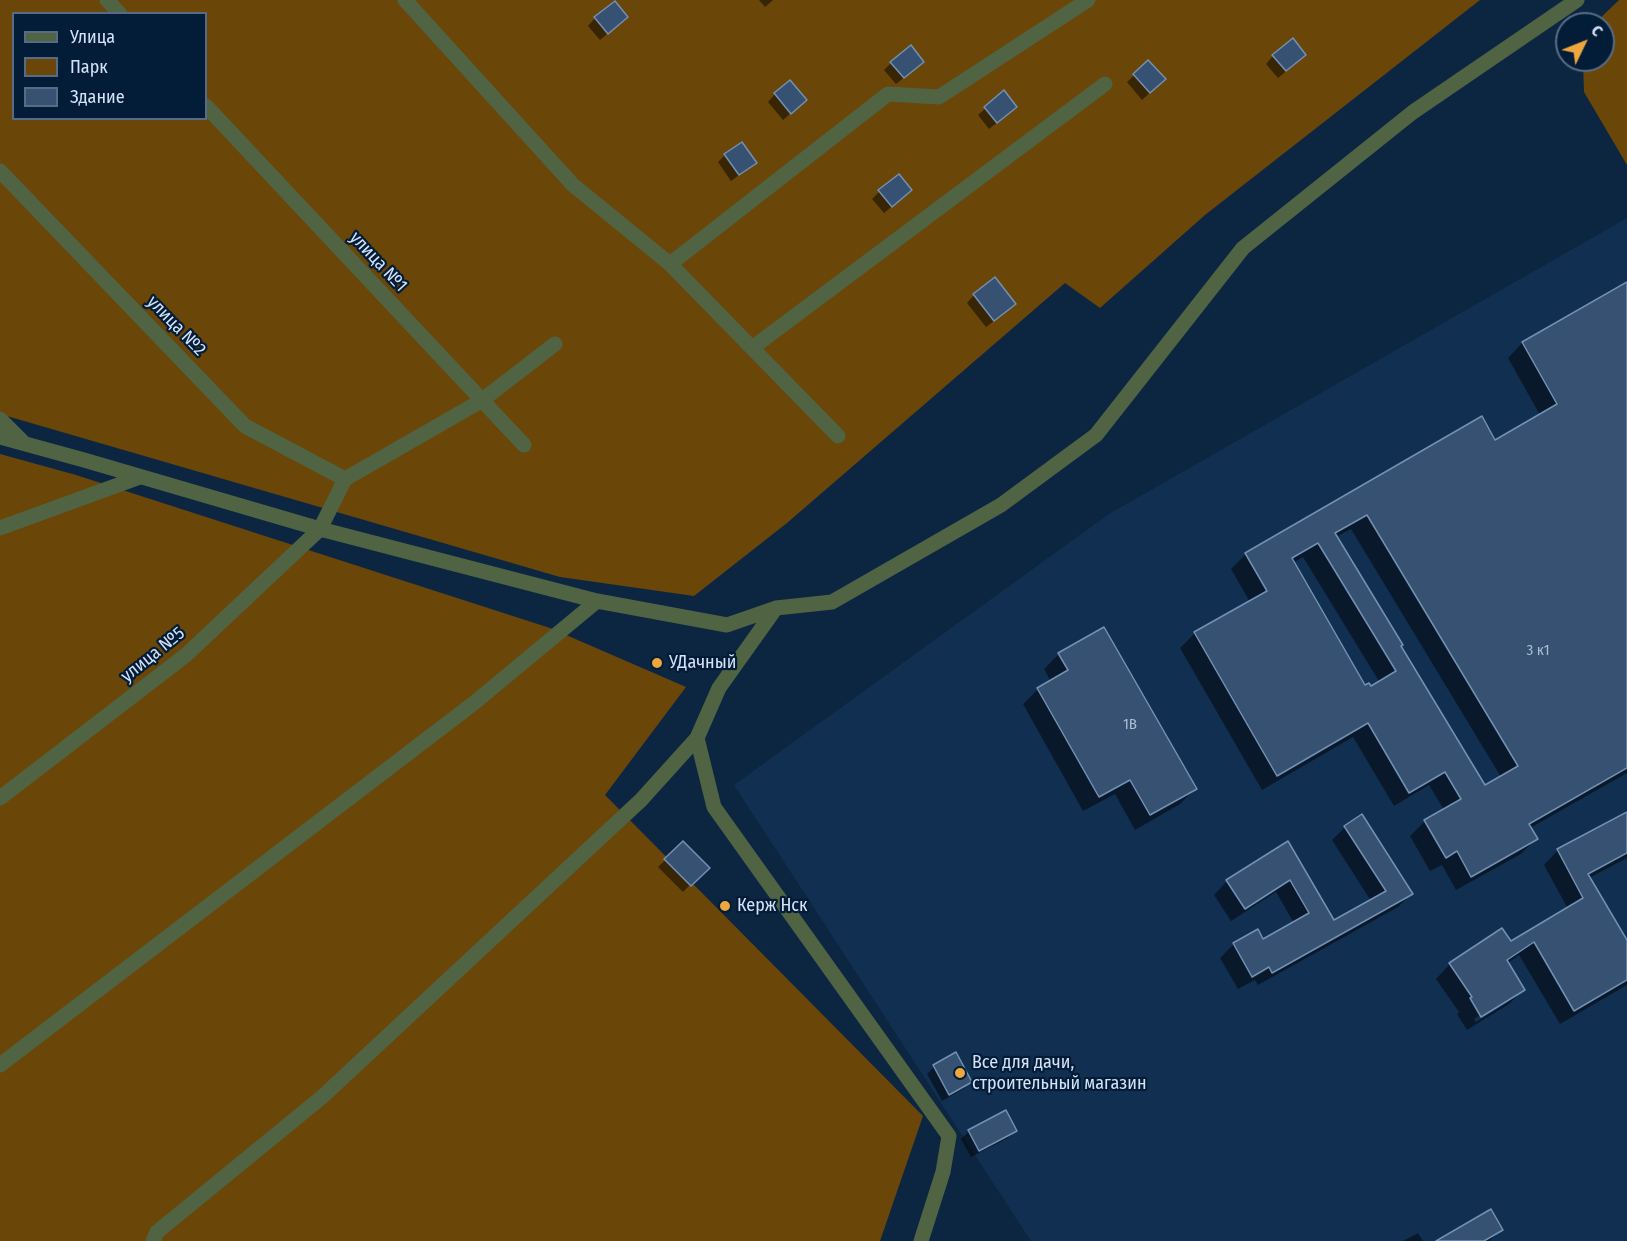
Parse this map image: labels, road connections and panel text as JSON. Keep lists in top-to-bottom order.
{
  "streets": {
    "street": ["улица №1", "улица №2", "улица №5"]
  },
  "places": ["УДачный", "Керж Нск", "Все для дачи, строительный магазин"],
  "house_numbers": ["3 к1", "1В"],
  "legend": ["Улица", "Парк", "Здание"],
  "north": "top right"
}
